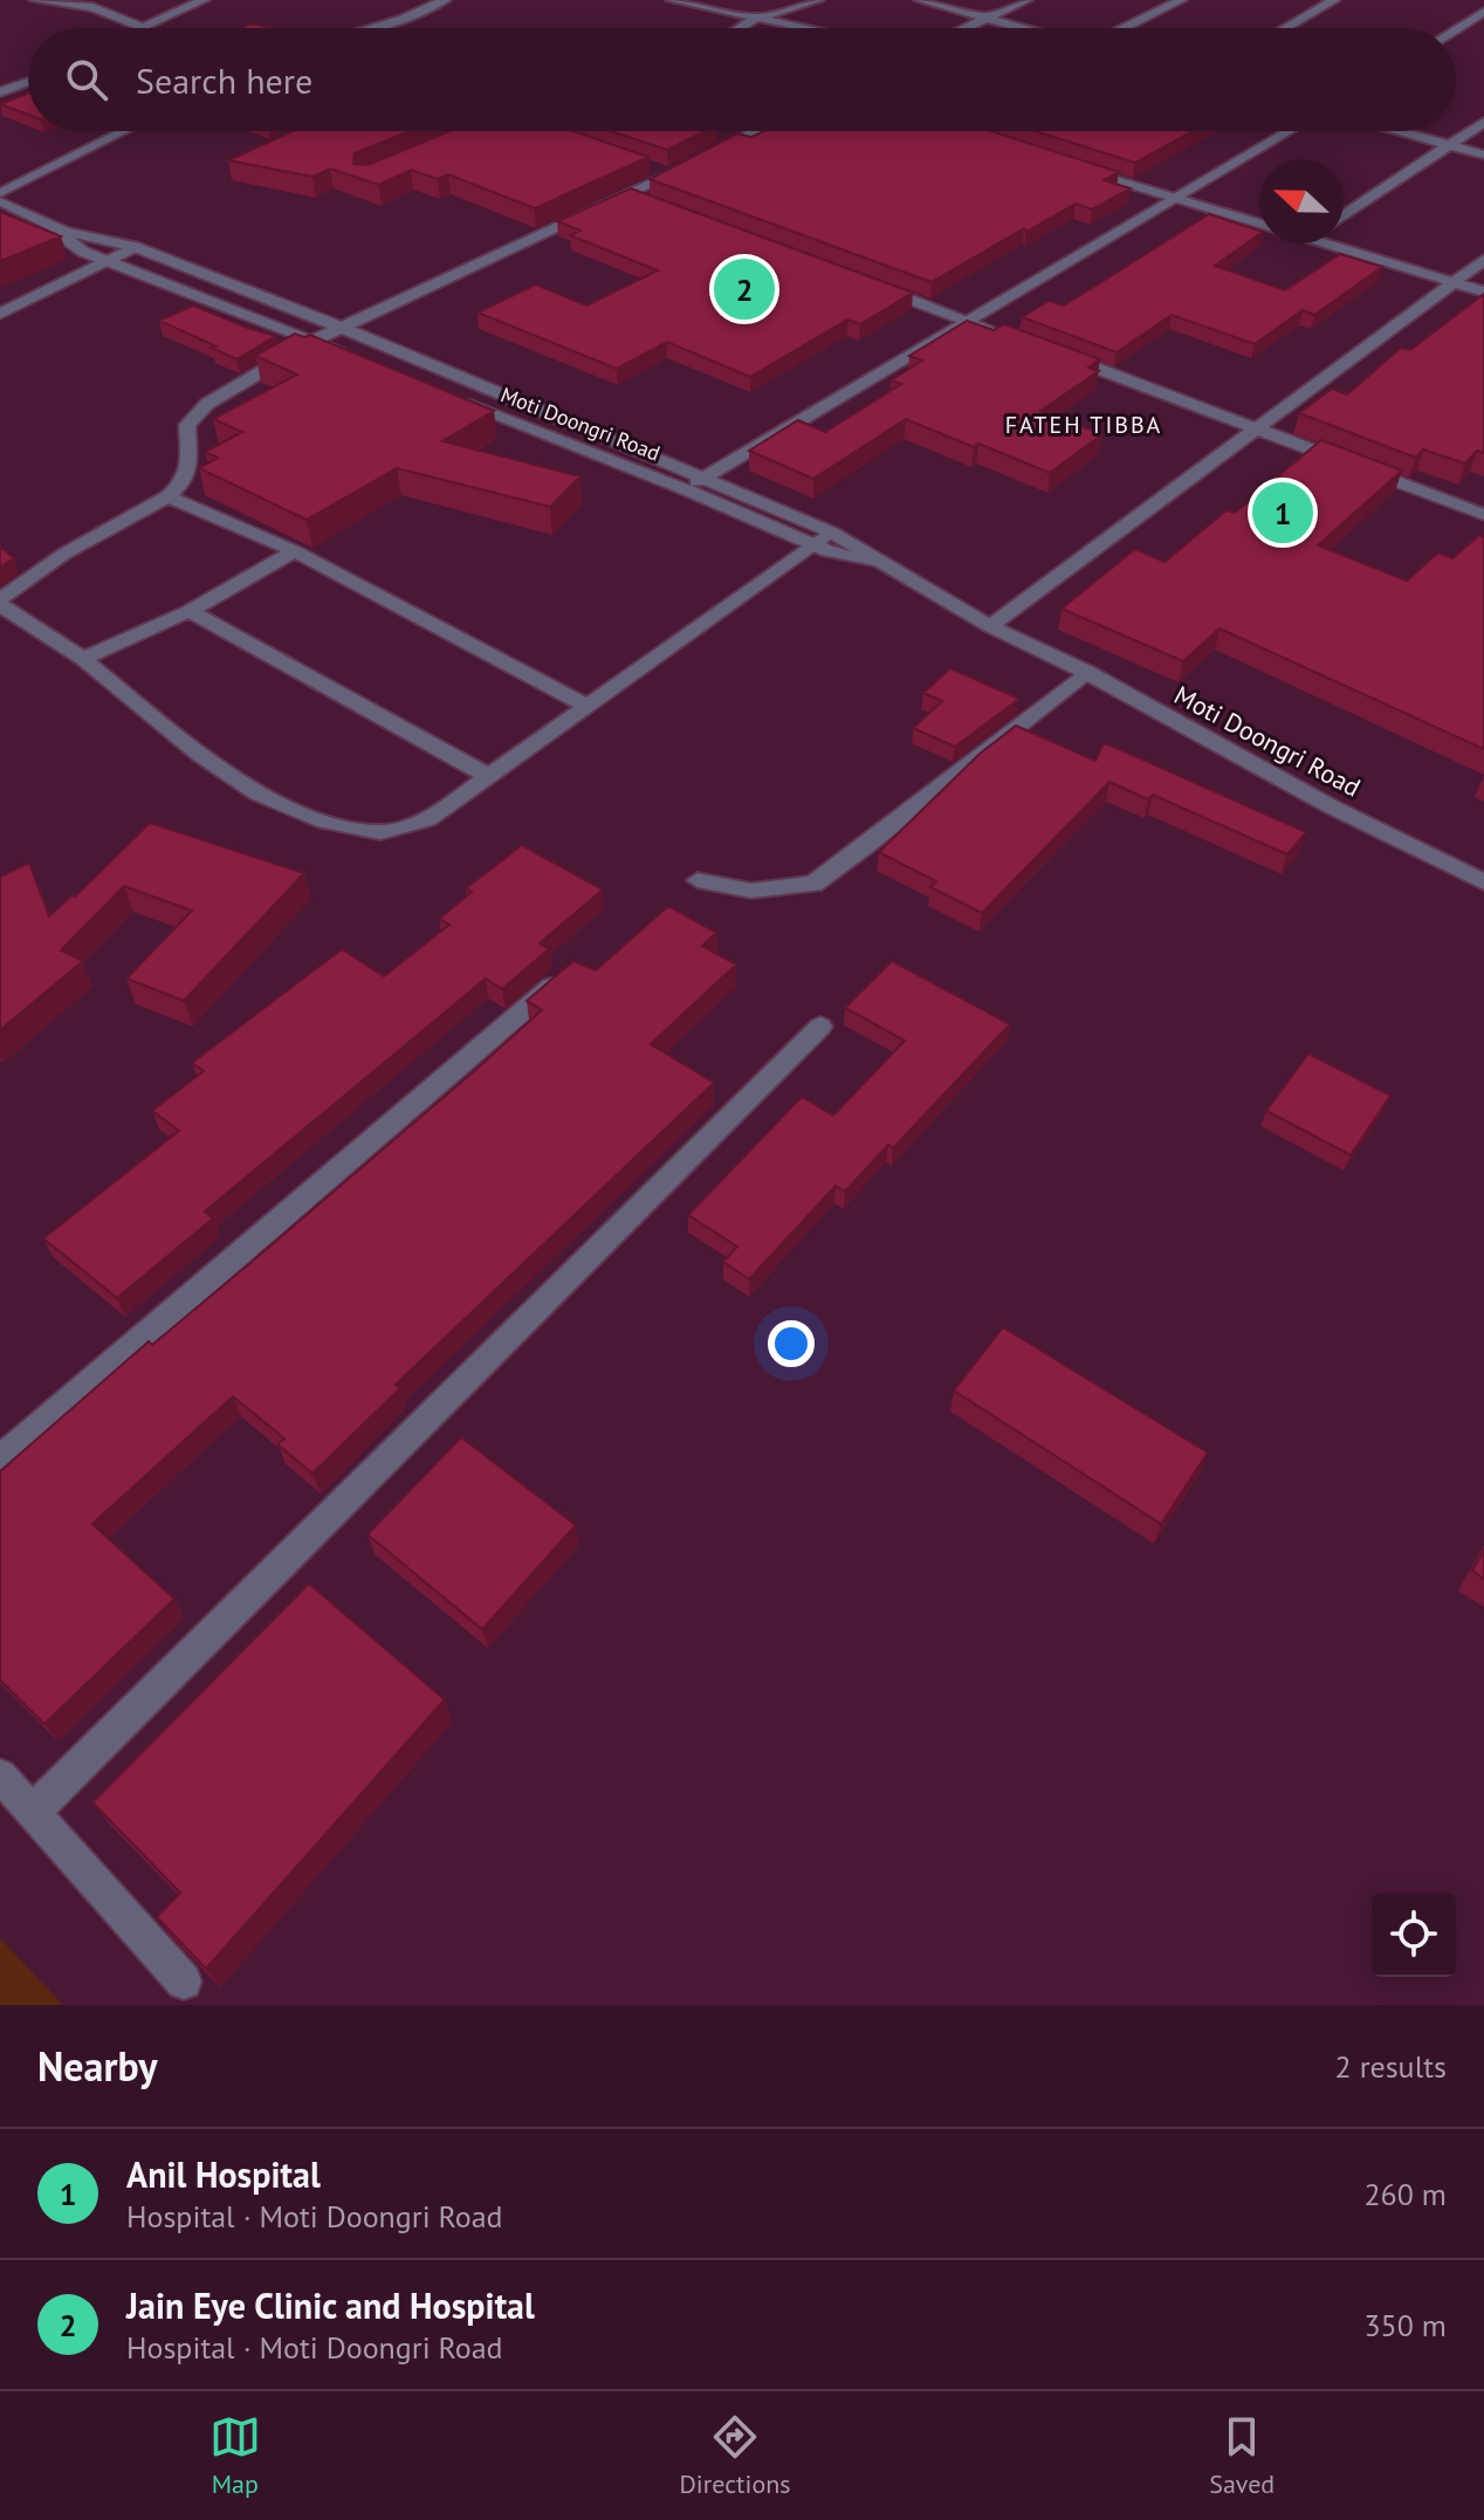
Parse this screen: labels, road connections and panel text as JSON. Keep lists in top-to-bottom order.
{
  "streets": {
    "street": ["Moti Doongri Road"]
  },
  "districts": ["FATEH TIBBA"],
  "north": "left",
  "page": {
    "search": "Search here",
    "pins": ["2", "1"],
    "heading": ["Nearby", "2 results"],
    "list": [
      {
        "mark": "1",
        "name": "Anil Hospital",
        "note": "Hospital · Moti Doongri Road",
        "value": "260 m"
      },
      {
        "mark": "2",
        "name": "Jain Eye Clinic and Hospital",
        "note": "Hospital · Moti Doongri Road",
        "value": "350 m"
      }
    ],
    "nav": ["Map", "Directions", "Saved"]
  }
}
